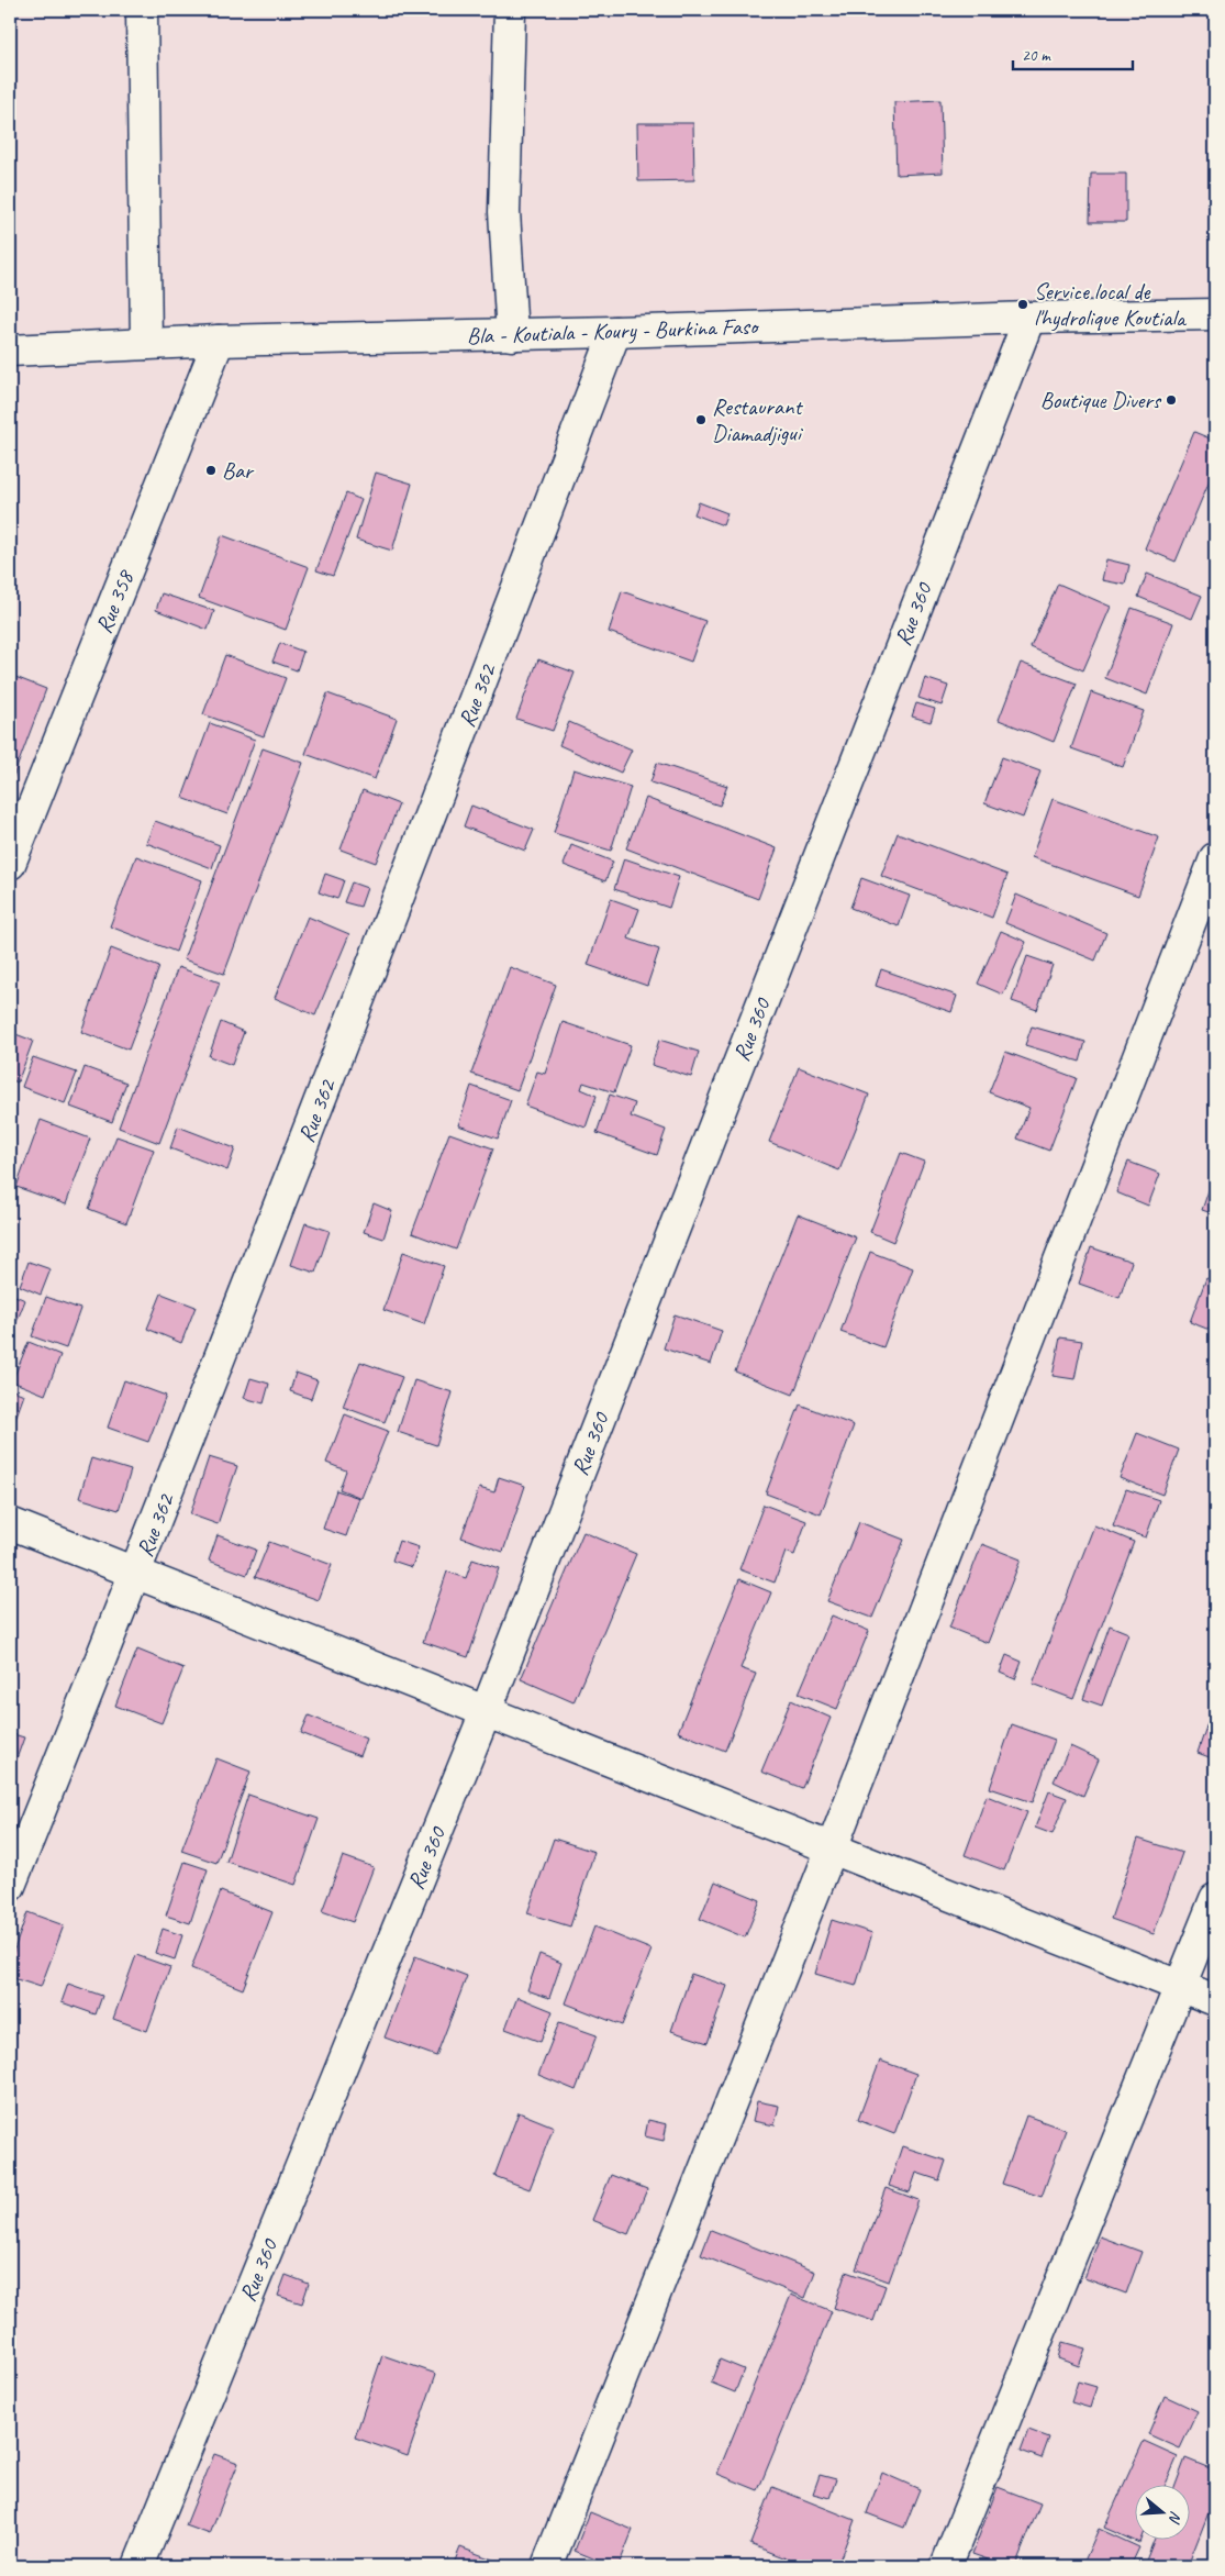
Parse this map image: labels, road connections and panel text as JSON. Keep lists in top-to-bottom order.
{
  "streets": {
    "street": [
      "Bla - Koutiala - Koury - Burkina Faso",
      "Rue 358",
      "Rue 360",
      "Rue 362"
    ]
  },
  "crossings": [
    ["Bla - Koutiala - Koury - Burkina Faso", "Rue 358"],
    ["Bla - Koutiala - Koury - Burkina Faso", "Rue 360"],
    ["Bla - Koutiala - Koury - Burkina Faso", "Rue 362"]
  ],
  "places": [
    "Service local de l'hydrolique Koutiala",
    "Boutique Divers",
    "Restaurant Diamadjigui",
    "Bar"
  ],
  "scale_bar": "20 m",
  "north": "right"
}
